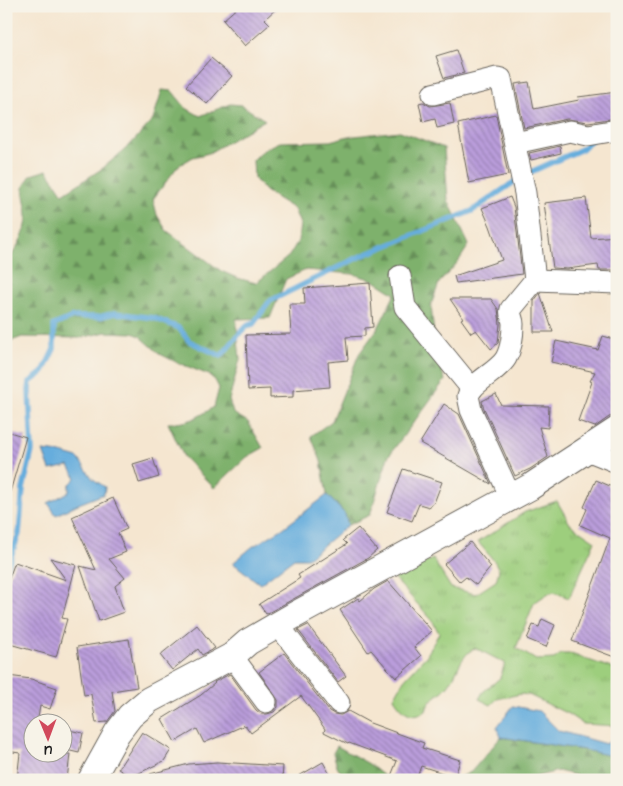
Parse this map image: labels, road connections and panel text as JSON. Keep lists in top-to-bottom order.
{
  "north": "bottom"
}
